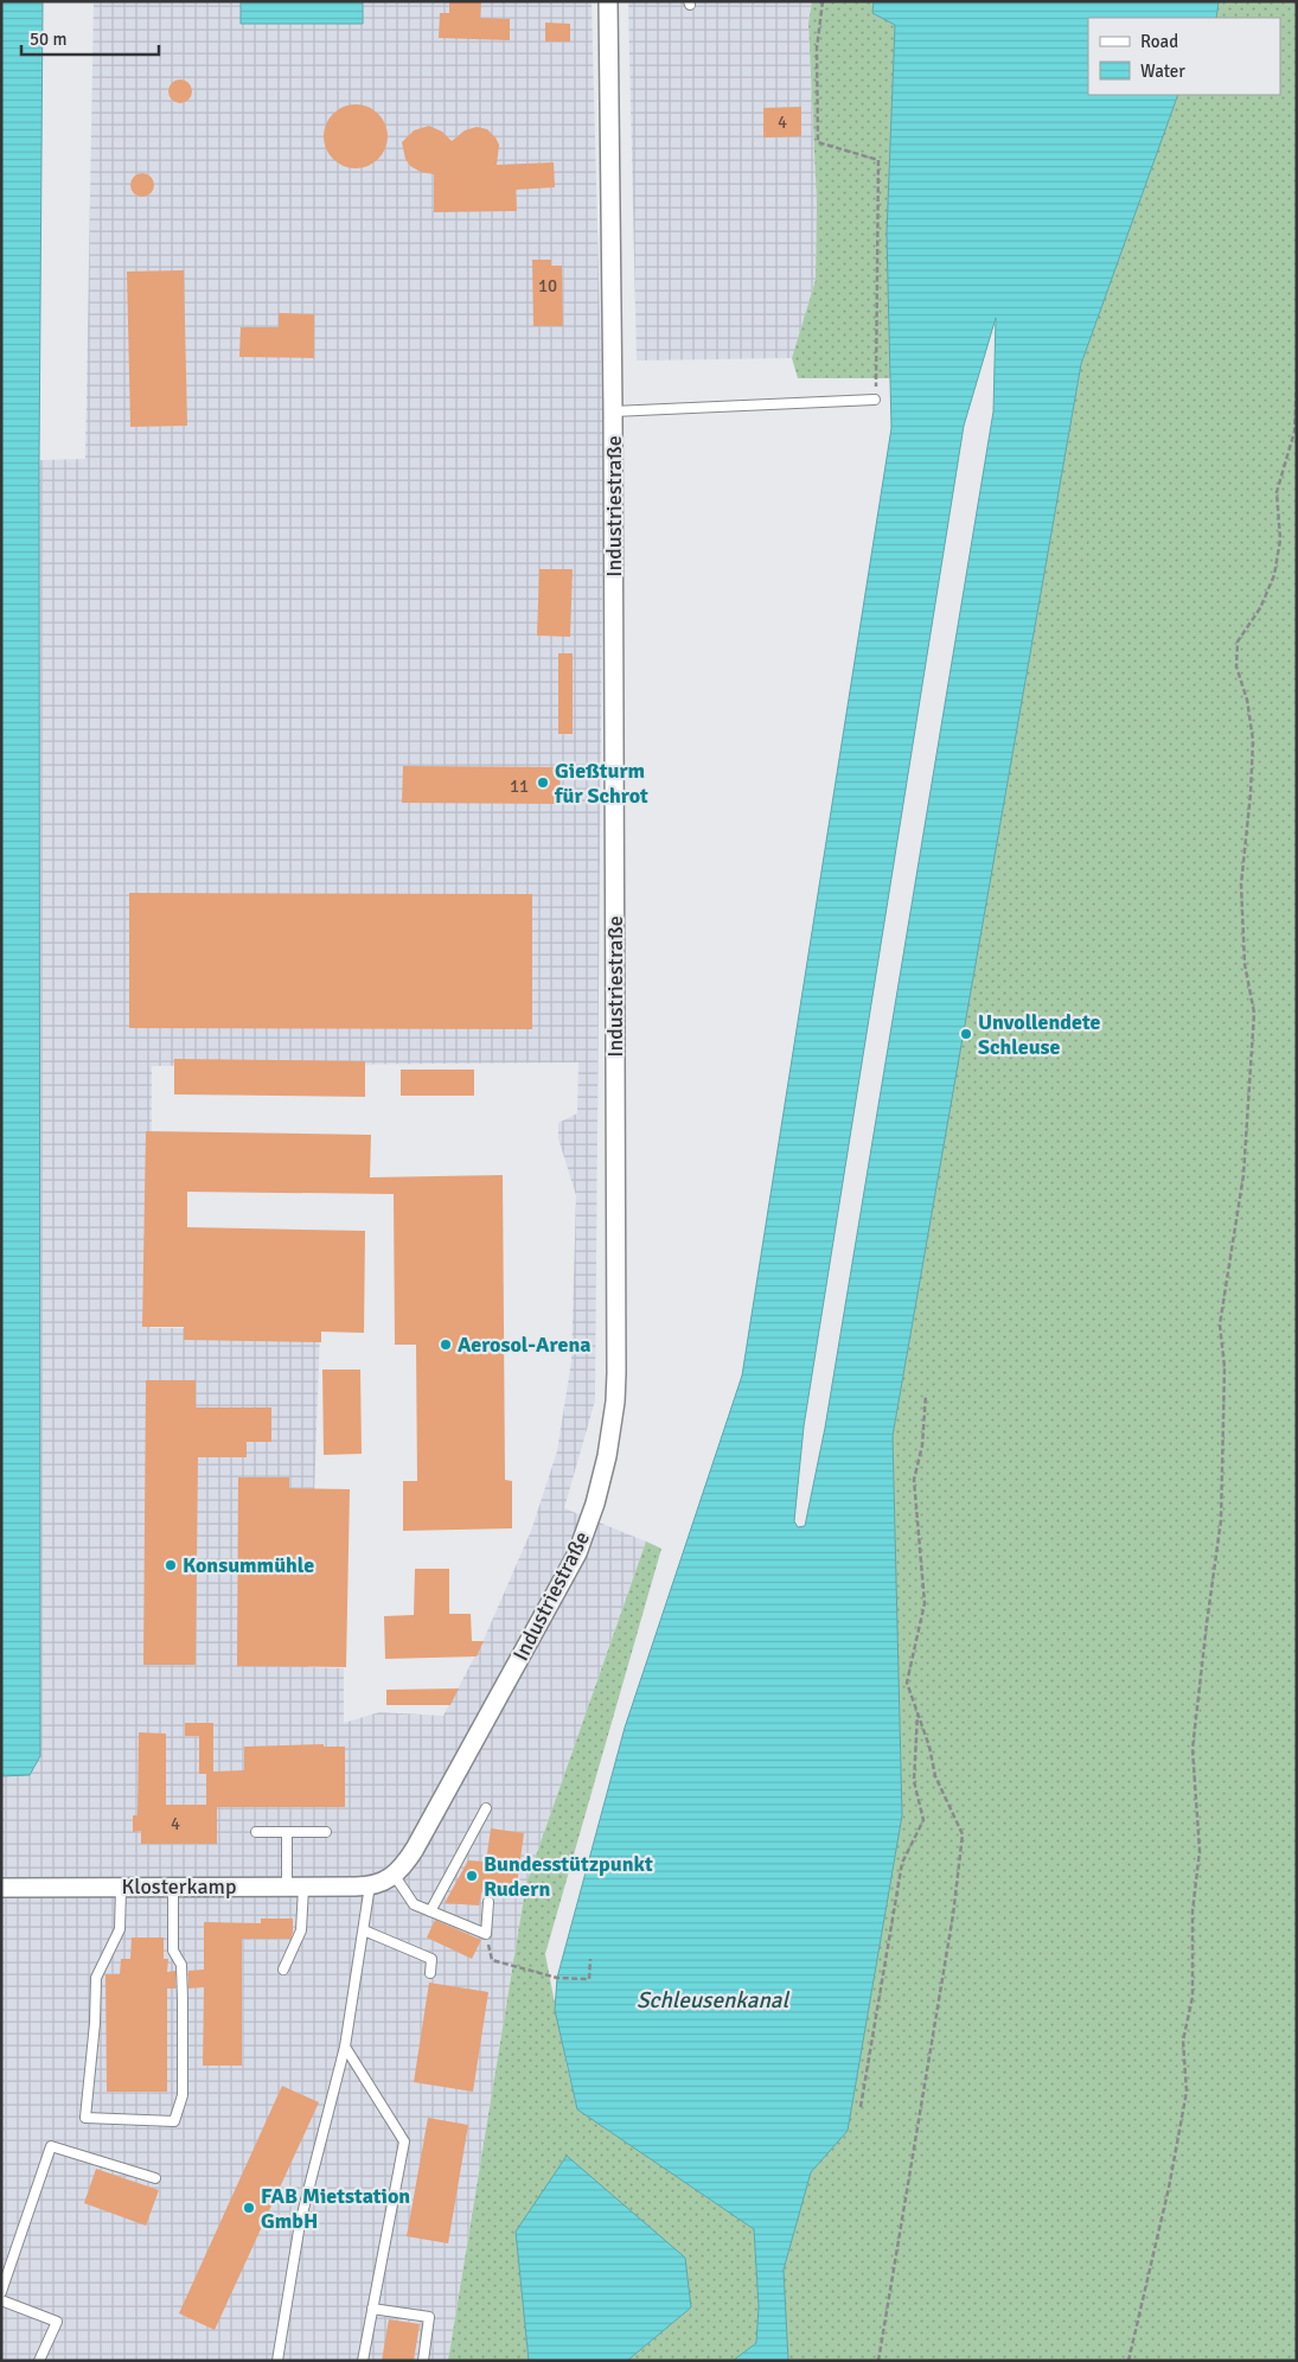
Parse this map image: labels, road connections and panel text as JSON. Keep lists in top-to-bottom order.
{
  "streets": {
    "street": ["Industriestraße", "Klosterkamp"]
  },
  "water": ["Schleusenkanal"],
  "places": [
    "Gießturm für Schrot",
    "Unvollendete Schleuse",
    "Aerosol-Arena",
    "Konsummühle",
    "Bundesstützpunkt Rudern",
    "FAB Mietstation GmbH"
  ],
  "house_numbers": [
    "4",
    "10",
    "11",
    "4"
  ],
  "legend": ["Road", "Water"],
  "scale_bar": "50 m"
}
